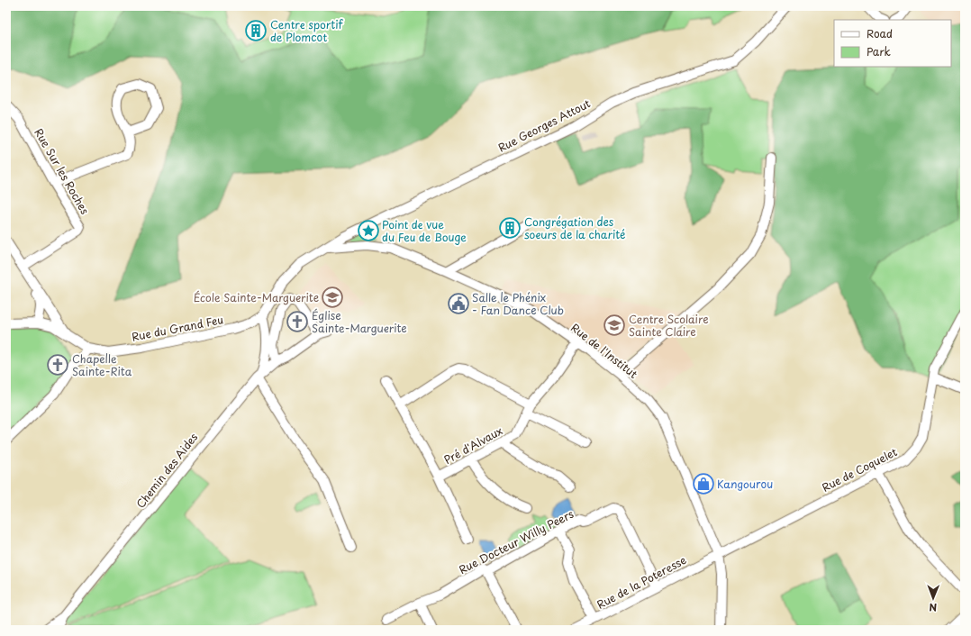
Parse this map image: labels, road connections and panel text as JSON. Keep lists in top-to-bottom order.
{
  "streets": {
    "street": [
      "Rue Georges Attout",
      "Rue Sur les Roches",
      "Rue du Grand Feu",
      "Rue de l'Institut",
      "Pré d'Alvaux",
      "Rue de Coquelet",
      "Chemin des Aides",
      "Rue Docteur Willy Peers",
      "Rue de la Poteresse"
    ]
  },
  "crossings": [
    ["Rue Georges Attout", "Rue du Grand Feu"],
    ["Rue Georges Attout", "Rue de l'Institut"],
    ["Rue du Grand Feu", "Rue de l'Institut"],
    ["Rue du Grand Feu", "Chemin des Aides"],
    ["Rue de l'Institut", "Pré d'Alvaux"],
    ["Rue de l'Institut", "Rue de Coquelet"],
    ["Rue de l'Institut", "Rue de la Poteresse"],
    ["Rue de Coquelet", "Rue de la Poteresse"],
    ["Rue Docteur Willy Peers", "Rue de la Poteresse"]
  ],
  "places": {
    "building": ["Centre sportif de Plomcot", "Congrégation des soeurs de la charité"],
    "place": ["Point de vue du Feu de Bouge"],
    "school or university": ["École Sainte-Marguerite", "Centre Scolaire Sainte Claire"],
    "public building": ["Salle le Phénix - Fan Dance Club"],
    "church": ["Église Sainte-Marguerite", "Chapelle Sainte-Rita"],
    "shop": ["Kangourou"]
  },
  "legend": ["Road", "Park"],
  "north": "bottom"
}
